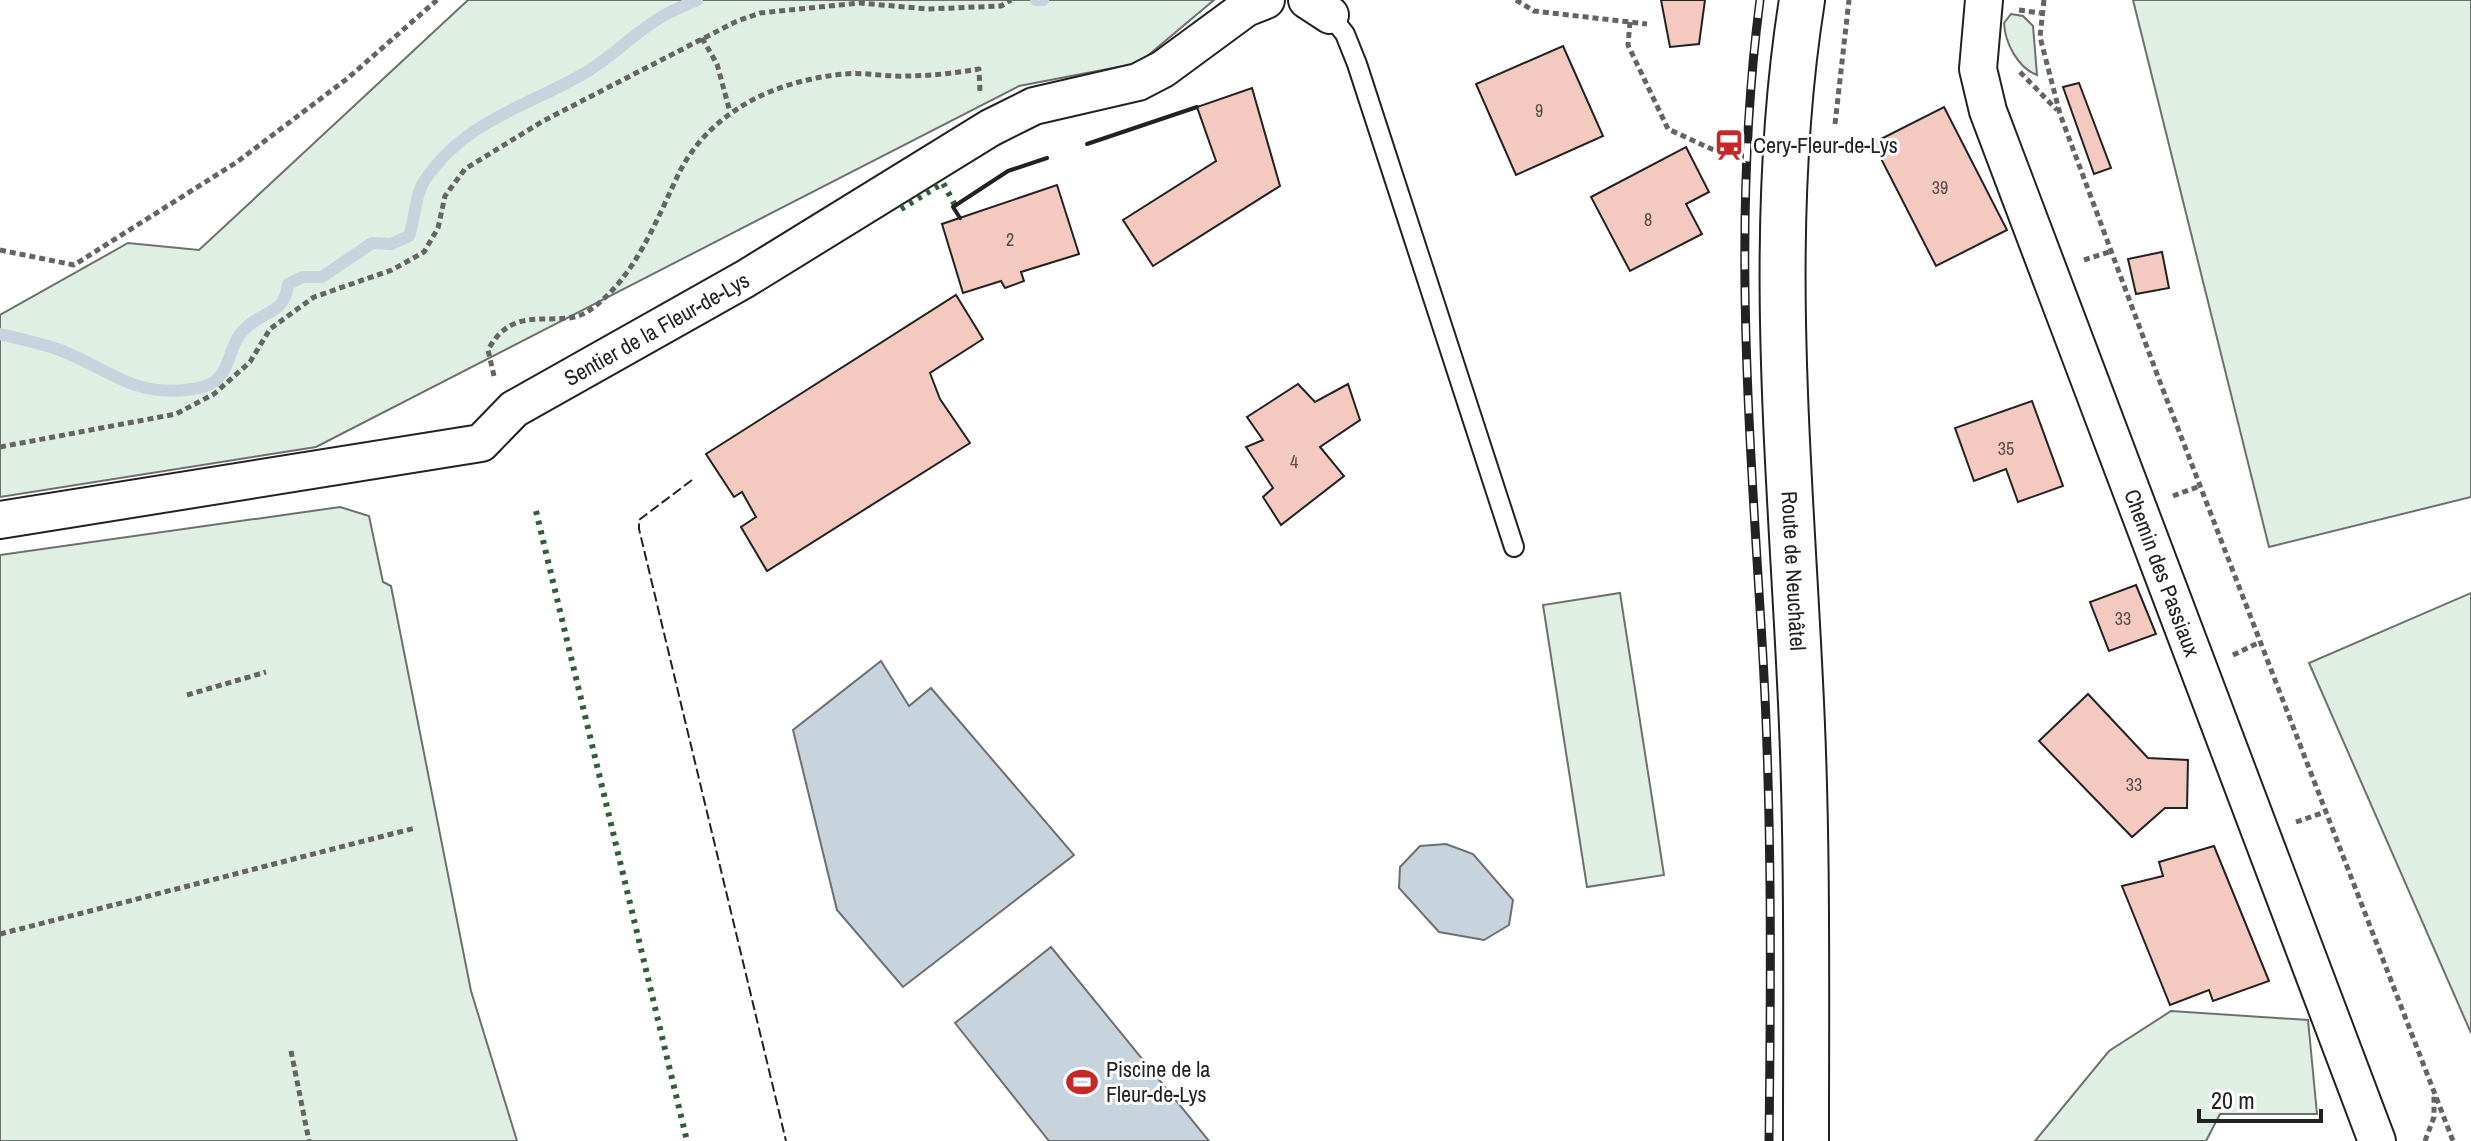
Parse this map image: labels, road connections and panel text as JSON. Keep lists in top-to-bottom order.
{
  "streets": {
    "main road": ["Route de Neuchâtel"],
    "street": ["Sentier de la Fleur-de-Lys", "Chemin des Passiaux"]
  },
  "places": {
    "station": ["Cery-Fleur-de-Lys"],
    "sports": ["Piscine de la Fleur-de-Lys"]
  },
  "house_numbers": [
    "9",
    "39",
    "8",
    "2",
    "35",
    "4",
    "33",
    "33"
  ],
  "scale_bar": "20 m"
}
